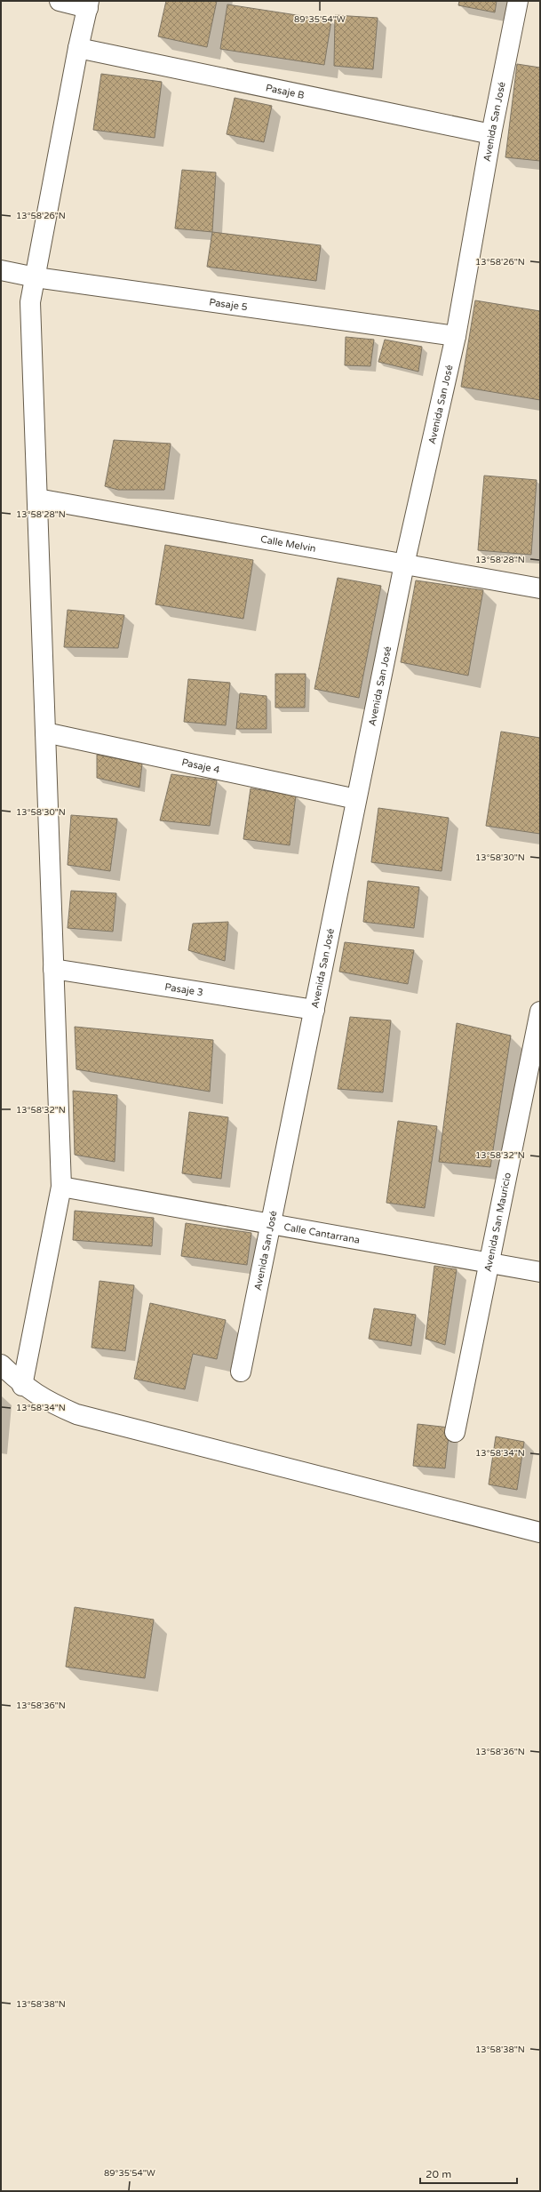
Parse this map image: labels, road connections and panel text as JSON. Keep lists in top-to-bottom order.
{
  "streets": {
    "street": [
      "Pasaje B",
      "Avenida San José",
      "Pasaje 5",
      "Calle Melvin",
      "Pasaje 4",
      "Pasaje 3",
      "Avenida San Mauricio",
      "Calle Cantarrana"
    ]
  },
  "crossings": [
    ["Pasaje B", "Avenida San José"],
    ["Avenida San José", "Pasaje 5"],
    ["Avenida San José", "Calle Melvin"],
    ["Avenida San José", "Pasaje 4"],
    ["Avenida San José", "Pasaje 3"],
    ["Avenida San José", "Calle Cantarrana"],
    ["Avenida San Mauricio", "Calle Cantarrana"]
  ],
  "scale_bar": "20 m",
  "coordinates": [
    "89°35'54\"W",
    "13°58'26\"N",
    "13°58'28\"N",
    "13°58'30\"N",
    "13°58'32\"N",
    "13°58'34\"N",
    "13°58'36\"N",
    "13°58'38\"N"
  ]
}
